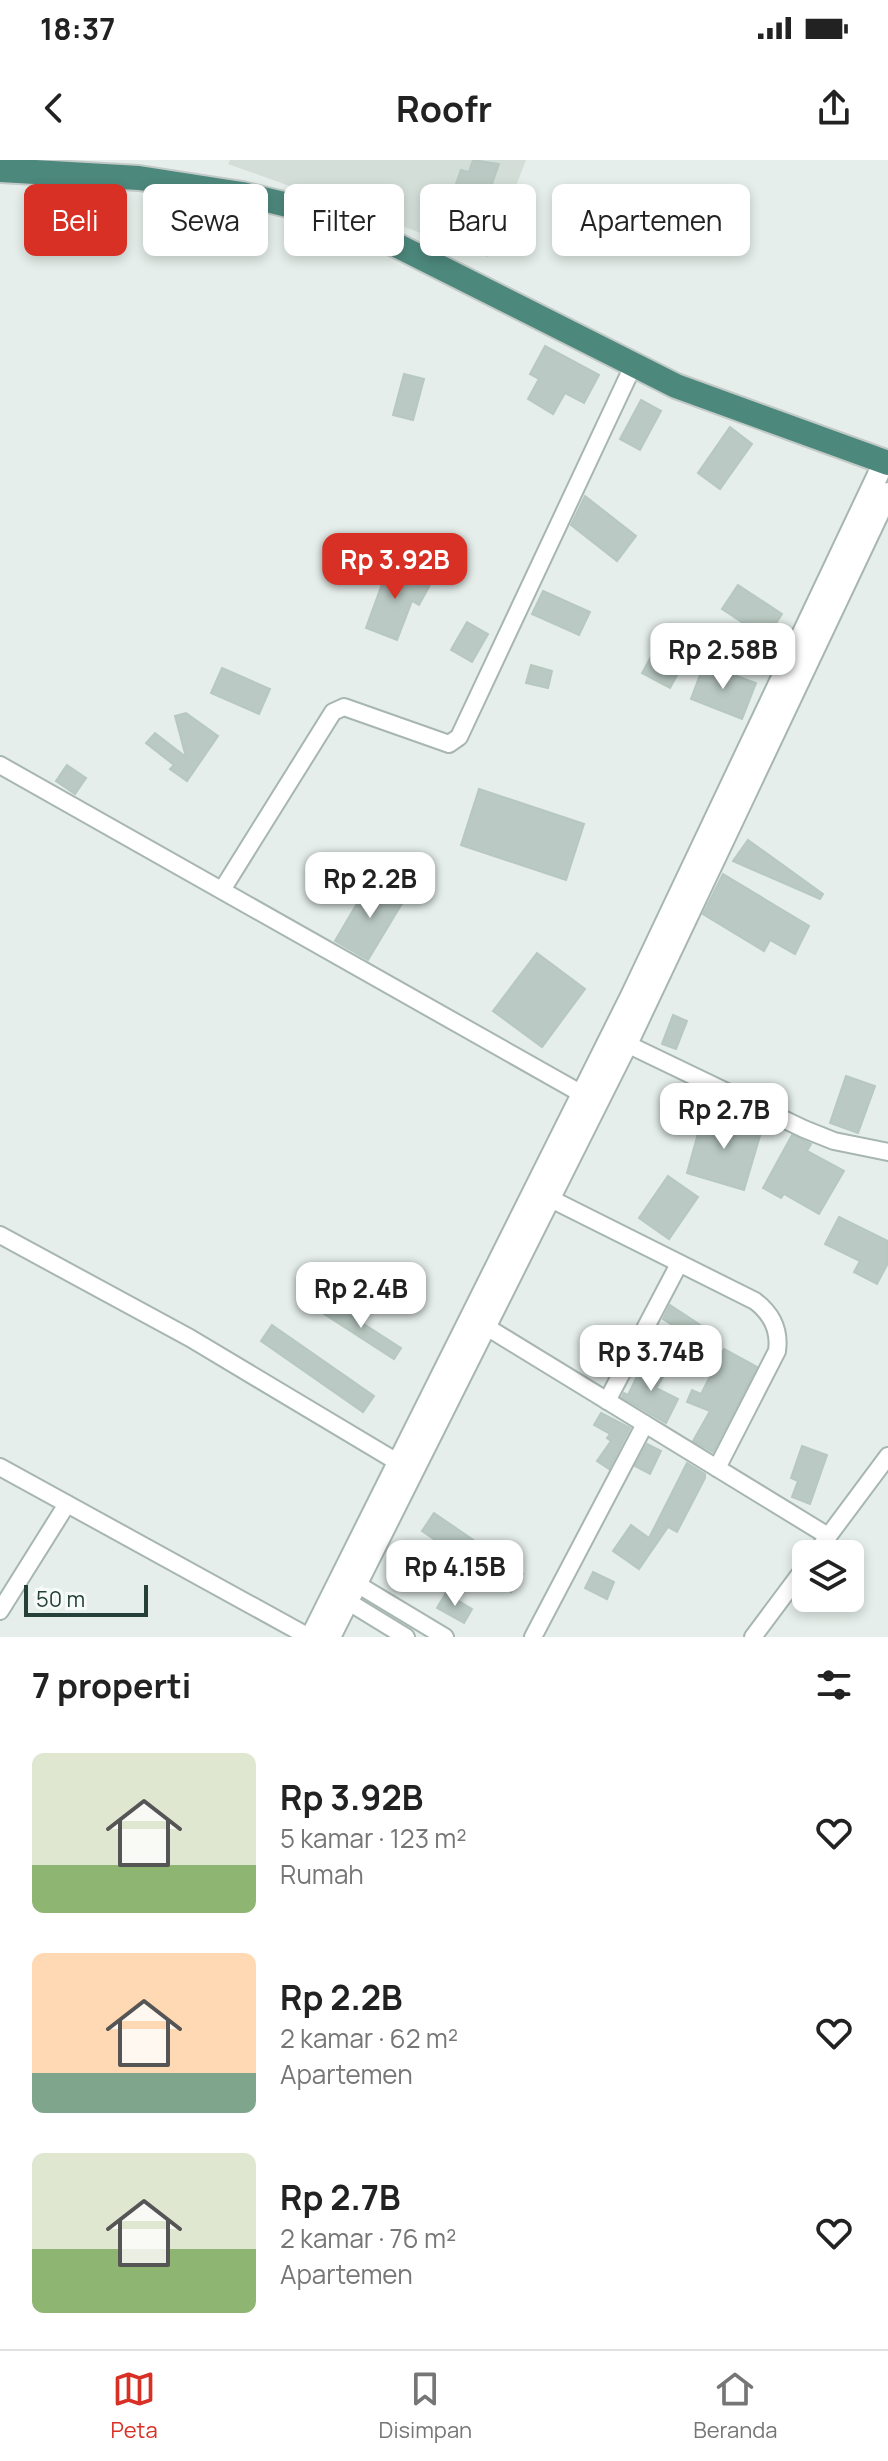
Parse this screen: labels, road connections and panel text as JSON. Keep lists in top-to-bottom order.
{
  "scale_bar": "50 m",
  "page": {
    "status": "18:37",
    "header": "Roofr",
    "chip": [
      "Beli",
      "Sewa",
      "Filter",
      "Baru",
      "Apartemen"
    ],
    "price": [
      "Rp 3.92B",
      "Rp 2.58B",
      "Rp 2.2B",
      "Rp 2.7B",
      "Rp 2.4B",
      "Rp 3.74B",
      "Rp 4.15B"
    ],
    "scale": "50 m",
    "heading": "7 properti",
    "list": [
      {
        "name": "Rp 3.92B",
        "note": "5 kamar · 123 m² · Rumah"
      },
      {
        "name": "Rp 2.2B",
        "note": "2 kamar · 62 m² · Apartemen"
      },
      {
        "name": "Rp 2.7B",
        "note": "2 kamar · 76 m² · Apartemen"
      }
    ],
    "tabs": ["Peta", "Disimpan", "Beranda"]
  }
}
